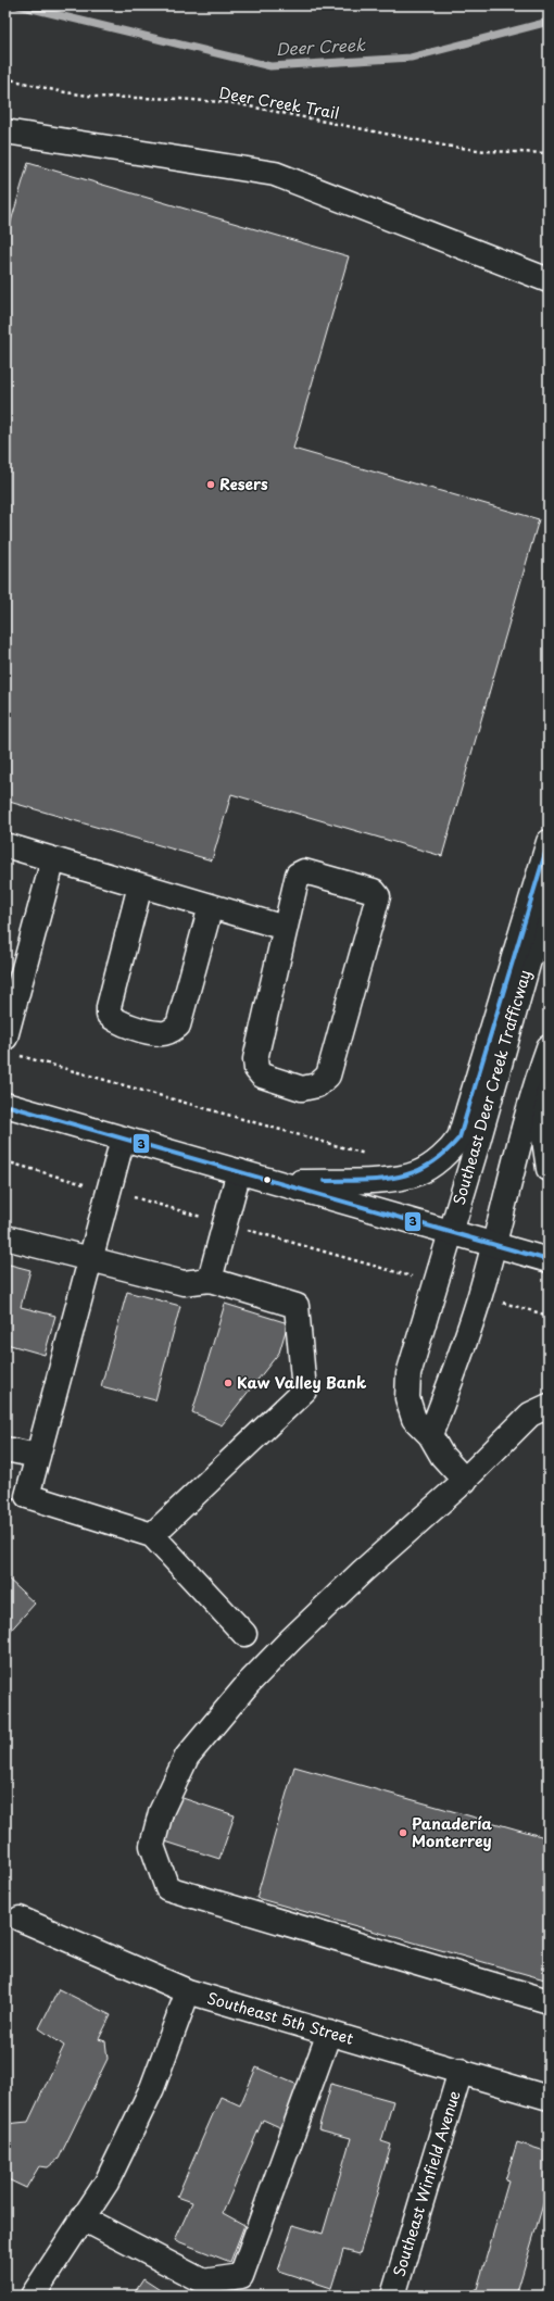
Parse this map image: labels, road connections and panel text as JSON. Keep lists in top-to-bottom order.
{
  "streets": {
    "street": ["Southeast Deer Creek Trafficway", "Southeast 5th Street", "Southeast Winfield Avenue"],
    "path": ["Deer Creek Trail"]
  },
  "crossings": [
    ["Southeast 5th Street", "Southeast Winfield Avenue"]
  ],
  "water": ["Deer Creek"],
  "places": ["Resers", "Kaw Valley Bank", "Panadería Monterrey"],
  "lines": ["transit line 3"]
}
